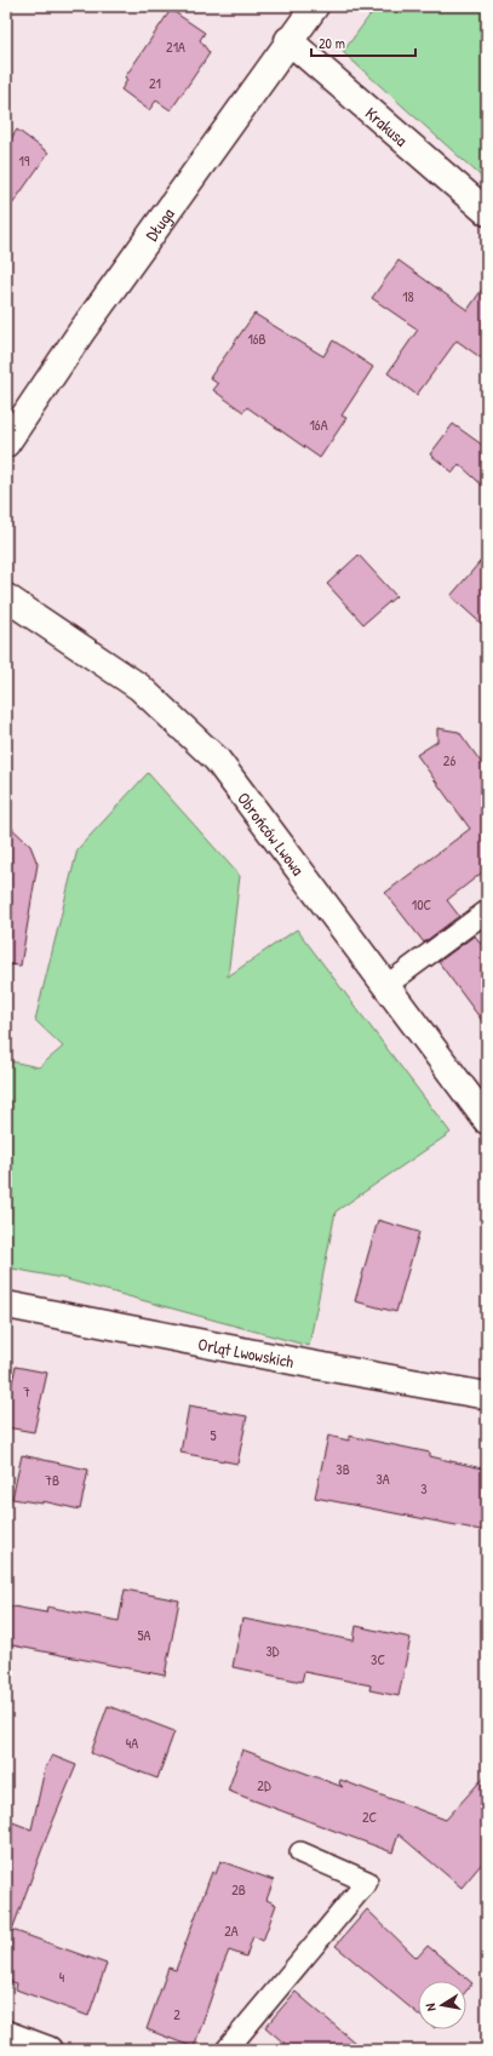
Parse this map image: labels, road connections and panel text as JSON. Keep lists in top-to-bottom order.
{
  "streets": {
    "street": [
      "Krakusa",
      "Długa",
      "Obrońców Lwowa",
      "Orląt Lwowskich"
    ]
  },
  "crossings": [
    ["Krakusa", "Długa"]
  ],
  "house_numbers": [
    "21A",
    "21",
    "19",
    "18",
    "16B",
    "16A",
    "26",
    "10C",
    "7",
    "5",
    "3B",
    "3A",
    "7B",
    "3",
    "5A",
    "3D",
    "3C",
    "4A",
    "2D",
    "2C",
    "2B",
    "2A",
    "4",
    "2"
  ],
  "scale_bar": "20 m",
  "north": "left"
}
